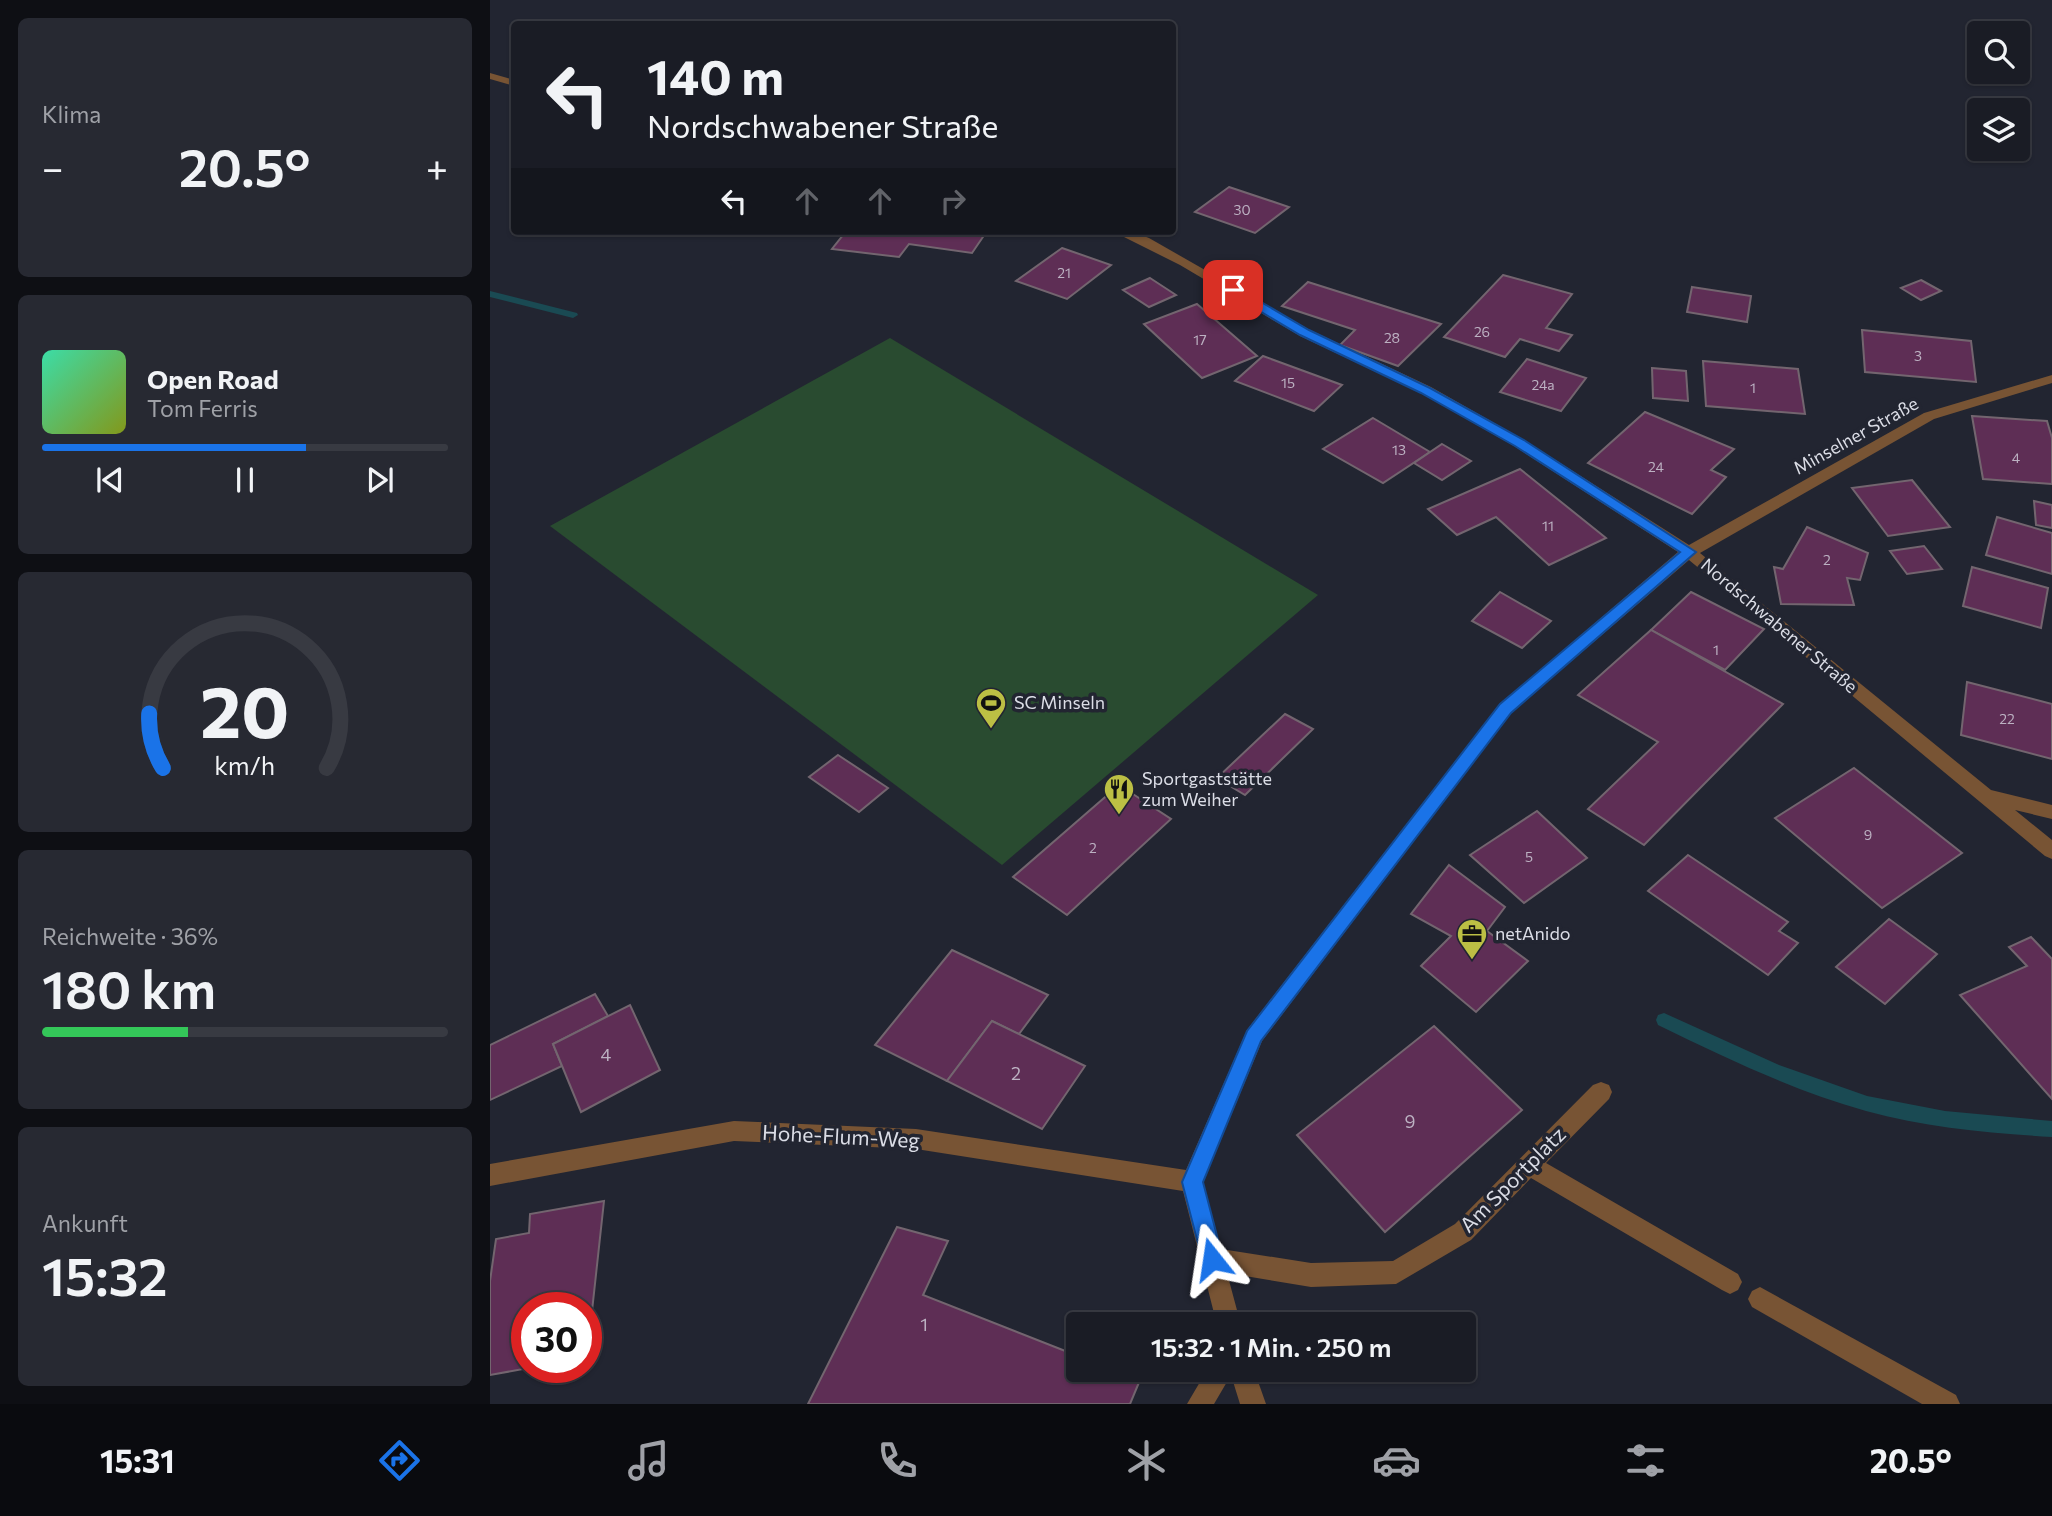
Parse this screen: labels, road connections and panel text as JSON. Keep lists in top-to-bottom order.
{
  "streets": {
    "street": [
      "Minselner Straße",
      "Nordschwabener Straße",
      "Hohe-Flum-Weg",
      "Am Sportplatz"
    ]
  },
  "crossings": [
    ["Minselner Straße", "Nordschwabener Straße"]
  ],
  "places": {
    "sports": ["SC Minseln"],
    "restaurant": ["Sportgaststätte zum Weiher"],
    "office": ["netAnido"]
  },
  "house_numbers": [
    "30",
    "21",
    "26",
    "28",
    "17",
    "3",
    "15",
    "24a",
    "1",
    "13",
    "4",
    "24",
    "11",
    "2",
    "1",
    "22",
    "9",
    "2",
    "5",
    "4",
    "2",
    "9",
    "1"
  ],
  "page": {
    "tile": [
      "Klima",
      ["Reichweite · 36%", "180 km"],
      ["Ankunft", "15:32"]
    ],
    "turn": ["140 m", "Nordschwabener Straße"],
    "heat": ["−", "20.5°", "+"],
    "song": ["Open Road", "Tom Ferris"],
    "limit": "30",
    "trip": "15:32 · 1 Min. · 250 m",
    "tabs": ["15:31", "20.5°"],
    "gauge": ["20", "km/h"]
  }
}
